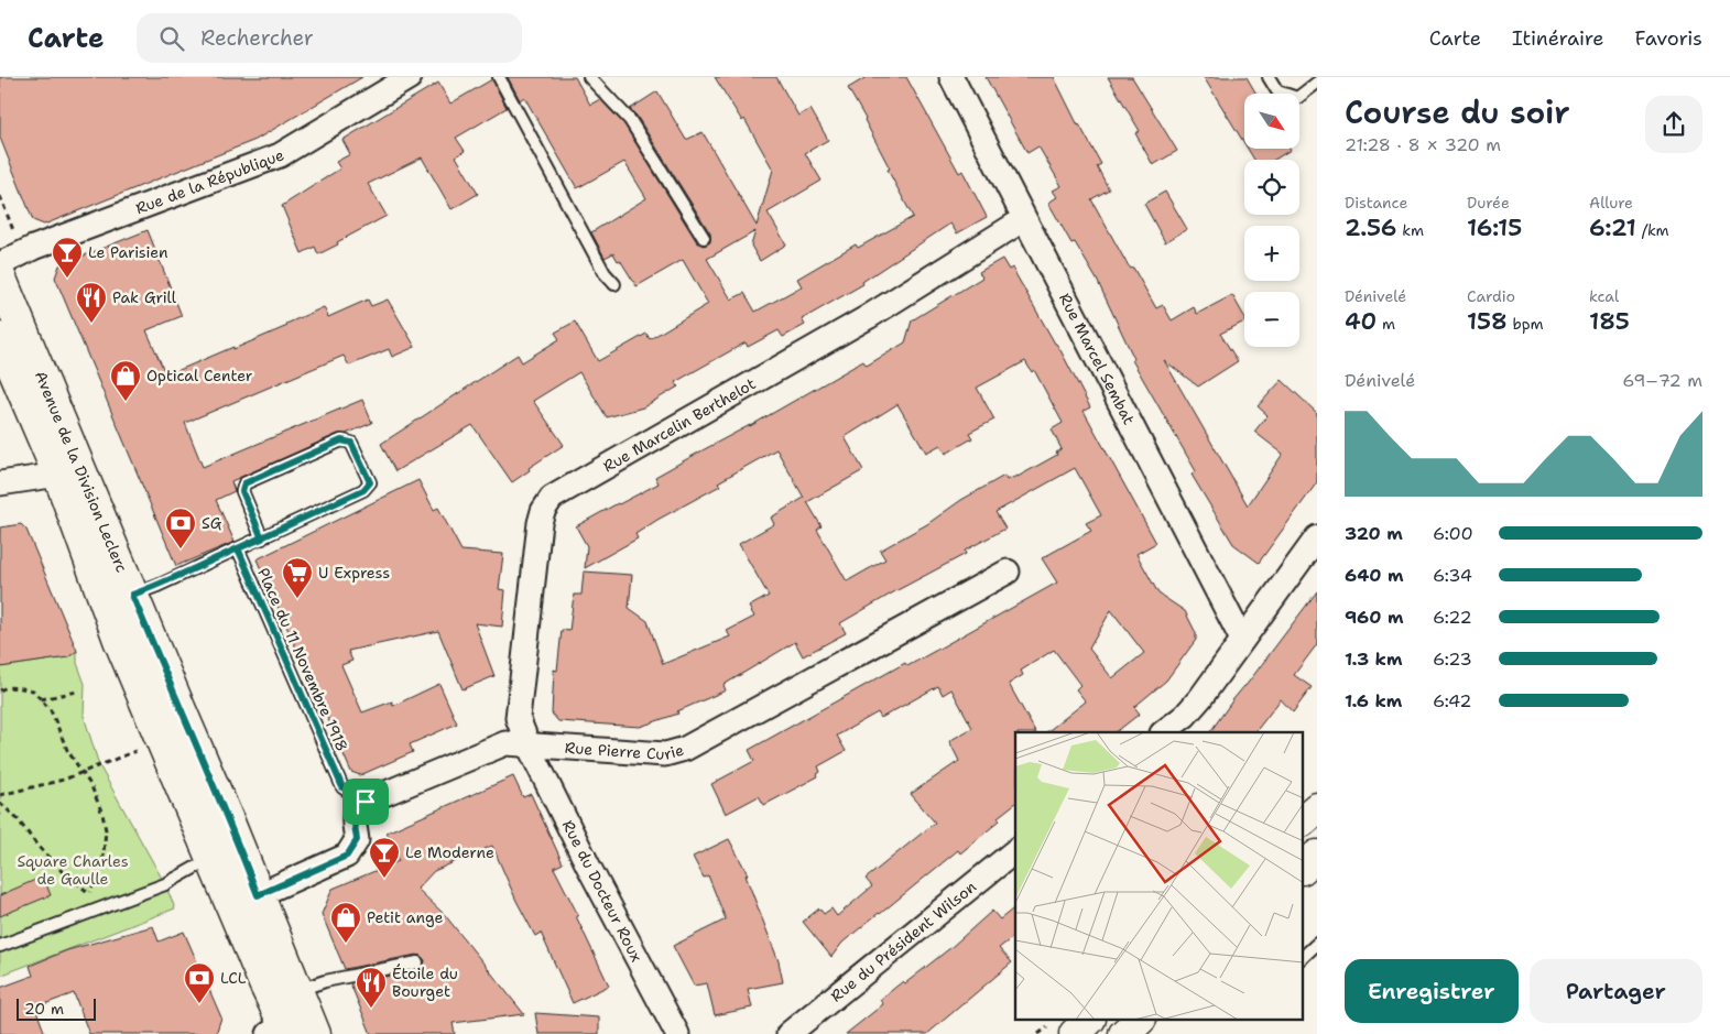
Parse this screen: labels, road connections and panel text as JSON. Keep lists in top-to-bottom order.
{
  "streets": {
    "main road": ["Avenue de la Division Leclerc"],
    "street": [
      "Rue de la République",
      "Rue Marcel Sembat",
      "Rue Marcelin Berthelot",
      "Rue Pierre Curie",
      "Rue du Docteur Roux",
      "Rue du Président Wilson"
    ],
    "lane": ["Place du 11 Novembre 1918"]
  },
  "crossings": [
    ["Rue Marcel Sembat", "Rue Marcelin Berthelot"],
    ["Rue Marcelin Berthelot", "Rue Pierre Curie"],
    ["Rue Marcelin Berthelot", "Rue du Docteur Roux"],
    ["Place du 11 Novembre 1918", "Rue Pierre Curie"],
    ["Rue Pierre Curie", "Rue du Docteur Roux"]
  ],
  "parks": ["Square Charles de Gaulle"],
  "places": {
    "bar": ["Le Parisien", "Le Moderne"],
    "restaurant": ["Pak Grill", "Étoile du Bourget"],
    "shop": ["Optical Center", "Petit ange"],
    "bank": ["SG", "LCL"],
    "supermarket": ["U Express"]
  },
  "scale_bar": "20 m",
  "north": "bottom right",
  "page": {
    "header": "Carte",
    "search": "Rechercher",
    "nav": ["Carte", "Itinéraire", "Favoris"],
    "heading": ["Course du soir", "21:28 · 8 × 320 m"],
    "map_buttons": ["+", "−"],
    "stats": [
      ["Distance", "2.56 km"],
      ["Durée", "16:15"],
      ["Allure", "6:21 /km"],
      ["Dénivelé", "40 m"],
      ["Cardio", "158 bpm"],
      ["kcal", "185"]
    ],
    "chart": ["Dénivelé", "69–72 m"],
    "list": [
      {
        "name": "320 m",
        "note": "6:00"
      },
      {
        "name": "640 m",
        "note": "6:34"
      },
      {
        "name": "960 m",
        "note": "6:22"
      },
      {
        "name": "1.3 km",
        "note": "6:23"
      },
      {
        "name": "1.6 km",
        "note": "6:42"
      }
    ],
    "buttons": ["Enregistrer", "Partager"],
    "scale": "20 m"
  }
}
